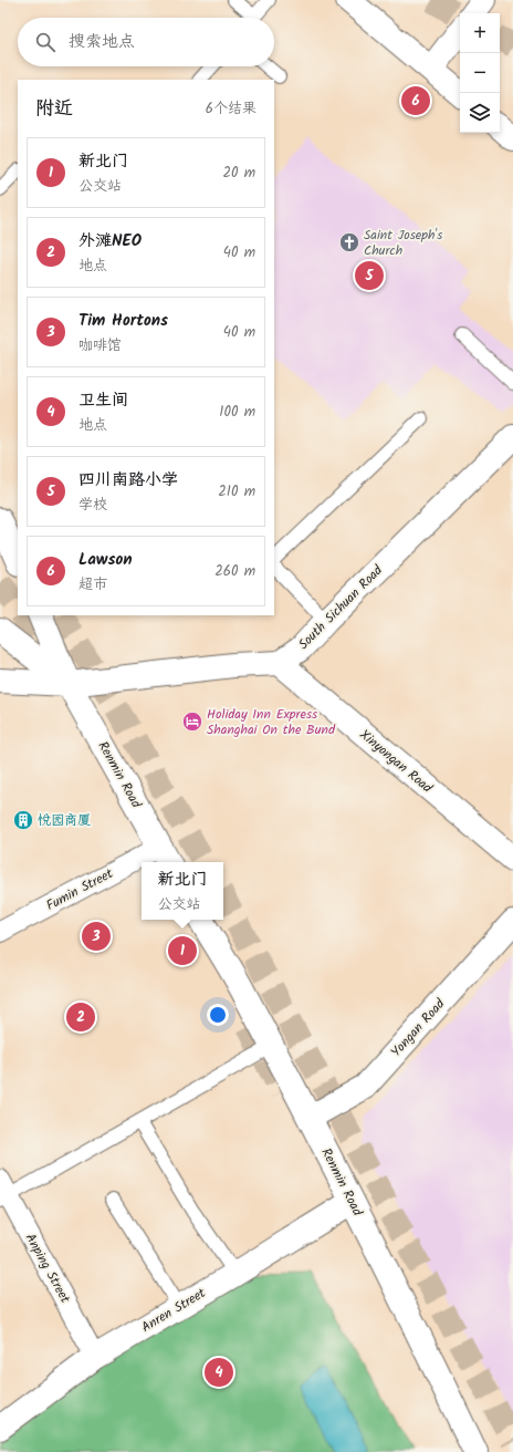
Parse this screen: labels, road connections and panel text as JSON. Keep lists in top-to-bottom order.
{
  "streets": {
    "street": [
      "South Sichuan Road",
      "Xinyongan Road",
      "Renmin Road",
      "Fumin Street",
      "Yongan Road",
      "Anping Street",
      "Anren Street"
    ]
  },
  "crossings": [
    ["South Sichuan Road", "Xinyongan Road"],
    ["Renmin Road", "Fumin Street"],
    ["Renmin Road", "Yongan Road"],
    ["Renmin Road", "Anren Street"],
    ["Anping Street", "Anren Street"]
  ],
  "places": {
    "church": ["Saint Joseph's Church"],
    "hotel": ["Holiday Inn Express Shanghai On the Bund"],
    "building": ["悦园商厦"]
  },
  "page": {
    "map_buttons": ["+", "−"],
    "search": "搜索地点",
    "heading": ["附近", "6个结果"],
    "pins": [
      "6",
      "5",
      "3",
      "1",
      "2",
      "4"
    ],
    "list": [
      {
        "mark": "1",
        "name": "新北门",
        "note": "公交站",
        "value": "20 m"
      },
      {
        "mark": "2",
        "name": "外滩NEO",
        "note": "地点",
        "value": "40 m"
      },
      {
        "mark": "3",
        "name": "Tim Hortons",
        "note": "咖啡馆",
        "value": "40 m"
      },
      {
        "mark": "4",
        "name": "卫生间",
        "note": "地点",
        "value": "100 m"
      },
      {
        "mark": "5",
        "name": "四川南路小学",
        "note": "学校",
        "value": "210 m"
      },
      {
        "mark": "6",
        "name": "Lawson",
        "note": "超市",
        "value": "260 m"
      }
    ],
    "popup": ["新北门", "公交站"]
  }
}
